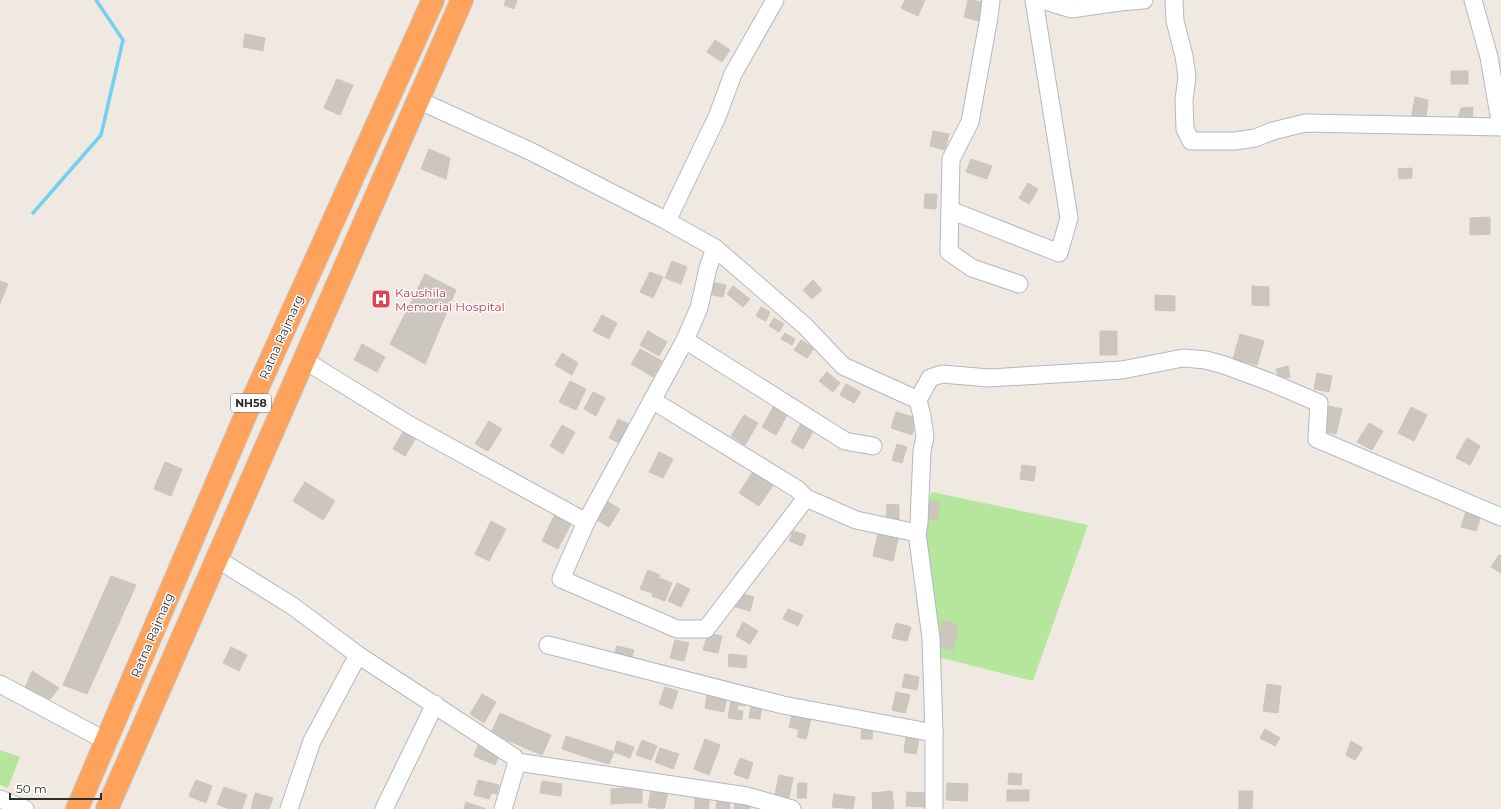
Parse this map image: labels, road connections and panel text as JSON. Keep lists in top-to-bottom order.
{
  "streets": {
    "highway": ["Ratna Rajmarg", "NH58"]
  },
  "places": {
    "hospital": ["Kaushila Memorial Hospital"]
  },
  "scale_bar": "50 m"
}
